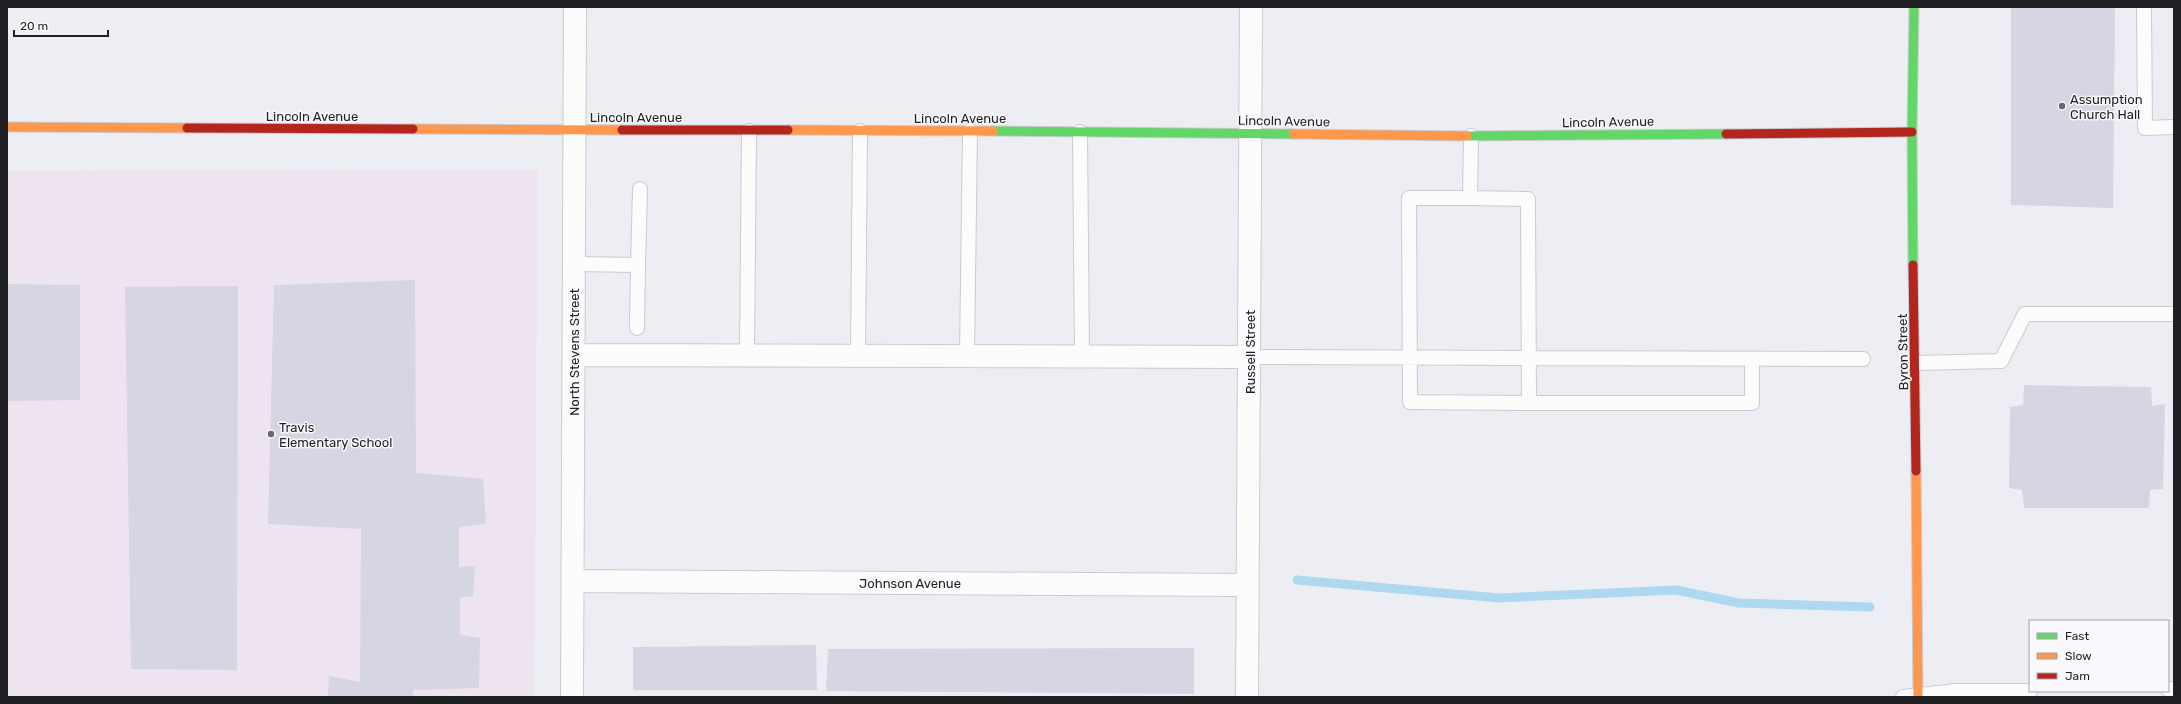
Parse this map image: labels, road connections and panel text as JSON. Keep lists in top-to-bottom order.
{
  "streets": {
    "street": [
      "Lincoln Avenue",
      "North Stevens Street",
      "Russell Street",
      "Byron Street",
      "Johnson Avenue"
    ]
  },
  "crossings": [
    ["Lincoln Avenue", "North Stevens Street"],
    ["Lincoln Avenue", "Russell Street"],
    ["Lincoln Avenue", "Byron Street"],
    ["North Stevens Street", "Johnson Avenue"],
    ["Russell Street", "Johnson Avenue"]
  ],
  "places": ["Assumption Church Hall", "Travis Elementary School"],
  "legend": ["Fast", "Slow", "Jam"],
  "scale_bar": "20 m"
}
